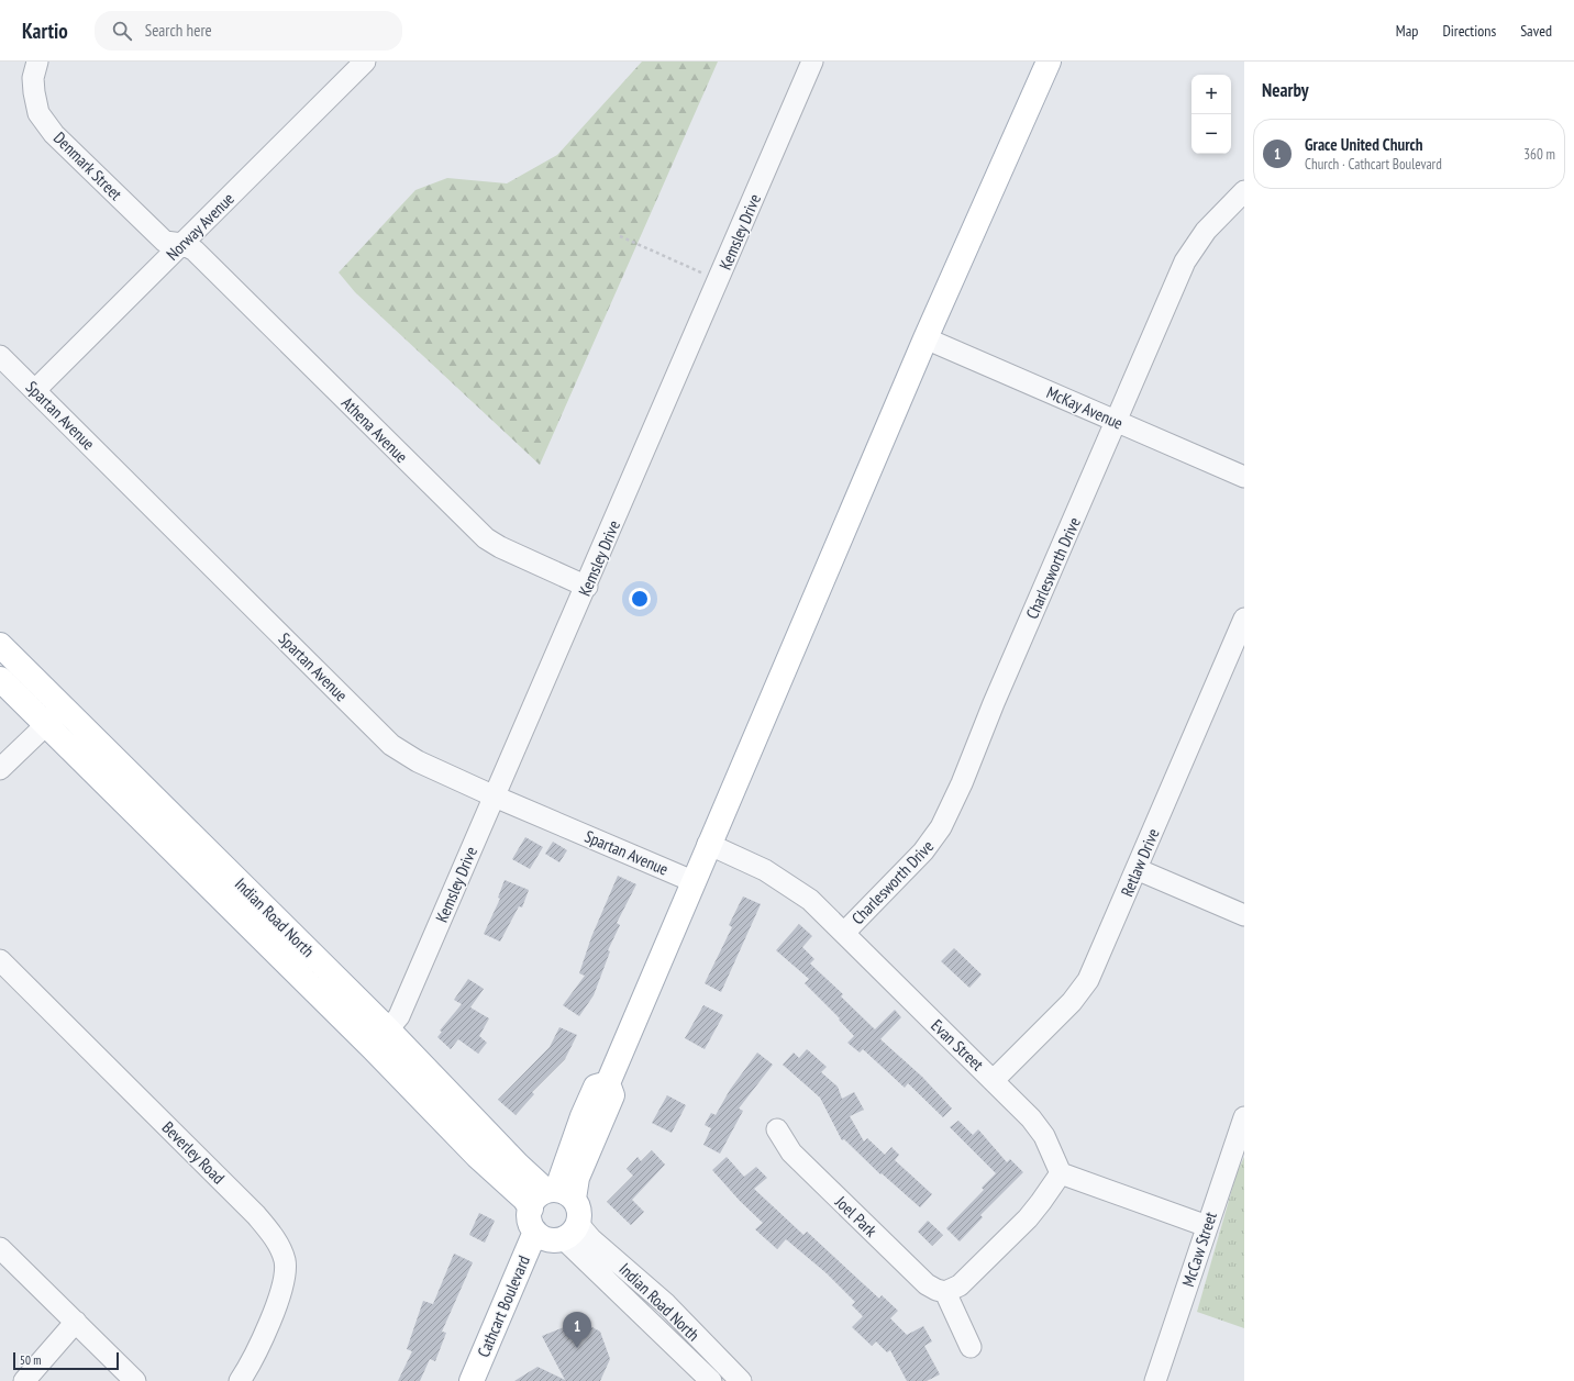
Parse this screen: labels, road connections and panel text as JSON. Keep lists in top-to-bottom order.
{
  "streets": {
    "main road": ["Indian Road North", "Cathcart Boulevard"],
    "street": [
      "Denmark Street",
      "Norway Avenue",
      "Kemsley Drive",
      "McKay Avenue",
      "Spartan Avenue",
      "Athena Avenue",
      "Charlesworth Drive",
      "Retlaw Drive",
      "Evan Street",
      "Beverley Road",
      "Joel Park",
      "McCaw Street"
    ]
  },
  "crossings": [
    ["Denmark Street", "Norway Avenue"],
    ["Denmark Street", "Athena Avenue"],
    ["Norway Avenue", "Spartan Avenue"],
    ["Norway Avenue", "Athena Avenue"],
    ["Kemsley Drive", "Spartan Avenue"],
    ["Kemsley Drive", "Athena Avenue"],
    ["Kemsley Drive", "Indian Road North"],
    ["McKay Avenue", "Charlesworth Drive"],
    ["Charlesworth Drive", "Evan Street"],
    ["Retlaw Drive", "Evan Street"],
    ["Indian Road North", "Cathcart Boulevard"]
  ],
  "scale_bar": "50 m",
  "page": {
    "header": "Kartio",
    "search": "Search here",
    "nav": ["Map", "Directions", "Saved"],
    "heading": "Nearby",
    "map_buttons": ["+", "−"],
    "list": [
      {
        "mark": "1",
        "name": "Grace United Church",
        "note": "Church · Cathcart Boulevard",
        "value": "360 m"
      }
    ],
    "pins": "1",
    "scale": "50 m"
  }
}
